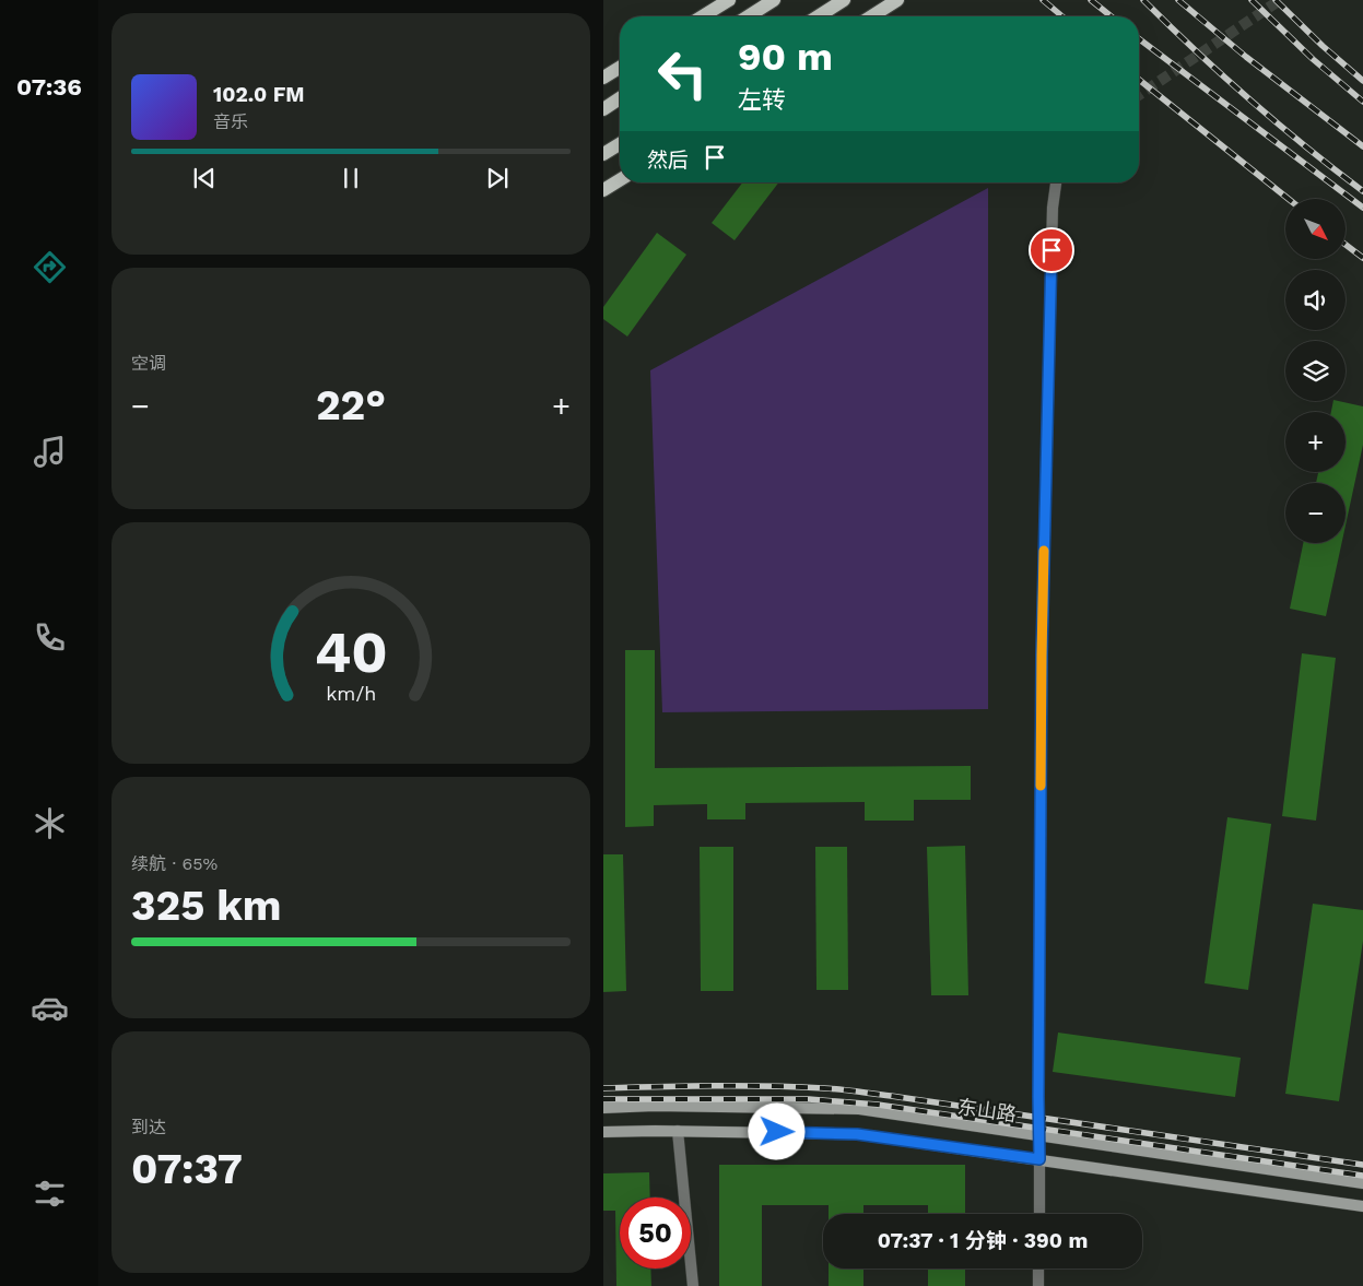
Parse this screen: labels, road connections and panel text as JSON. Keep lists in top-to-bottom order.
{
  "streets": {
    "main road": ["东山路"]
  },
  "north": "bottom right",
  "page": {
    "tabs": "07:36",
    "turn": ["90 m", "左转"],
    "song": ["102.0 FM", "音乐"],
    "then": "然后",
    "map_buttons": ["+", "−"],
    "tile": [
      "空调",
      ["续航 · 65%", "325 km"],
      ["到达", "07:37"]
    ],
    "heat": ["−", "22°", "+"],
    "limit": "50",
    "trip": "07:37 · 1 分钟 · 390 m",
    "gauge": ["40", "km/h"]
  }
}
